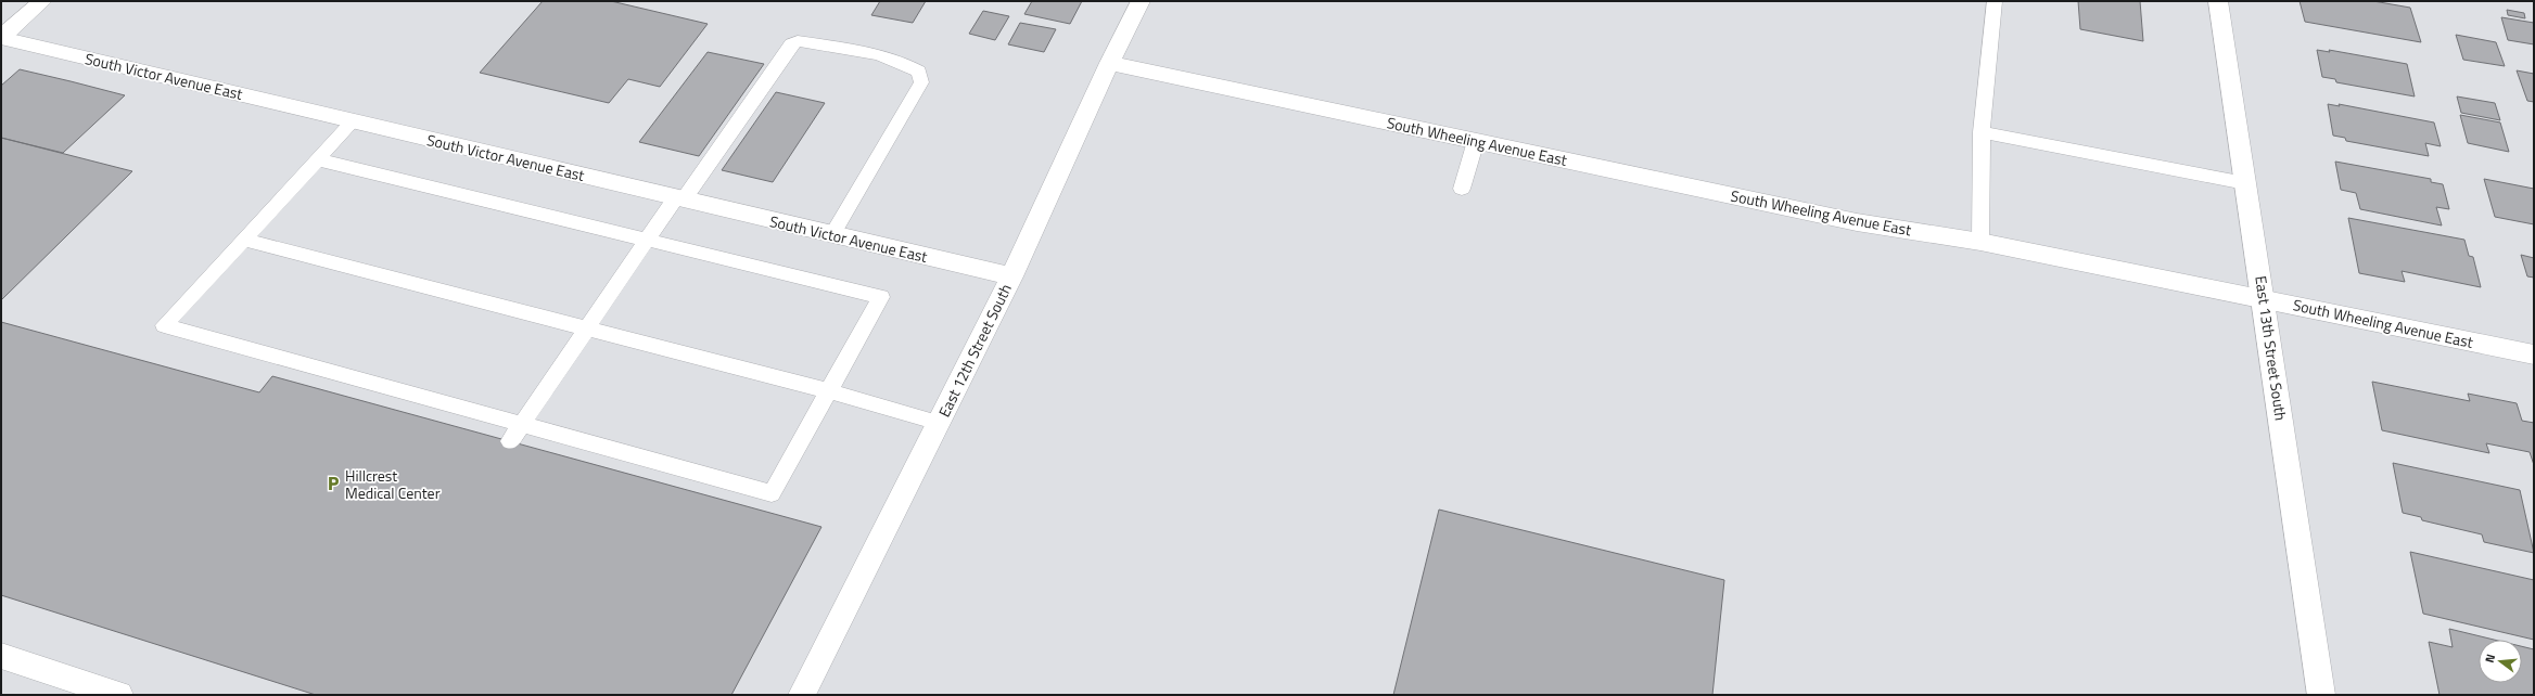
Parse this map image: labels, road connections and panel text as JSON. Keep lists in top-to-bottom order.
{
  "streets": {
    "street": [
      "South Victor Avenue East",
      "South Wheeling Avenue East",
      "East 13th Street South",
      "East 12th Street South"
    ]
  },
  "crossings": [
    ["South Victor Avenue East", "East 12th Street South"],
    ["South Wheeling Avenue East", "East 13th Street South"],
    ["South Wheeling Avenue East", "East 12th Street South"]
  ],
  "places": {
    "parking": ["Hillcrest Medical Center"]
  },
  "north": "left"
}
